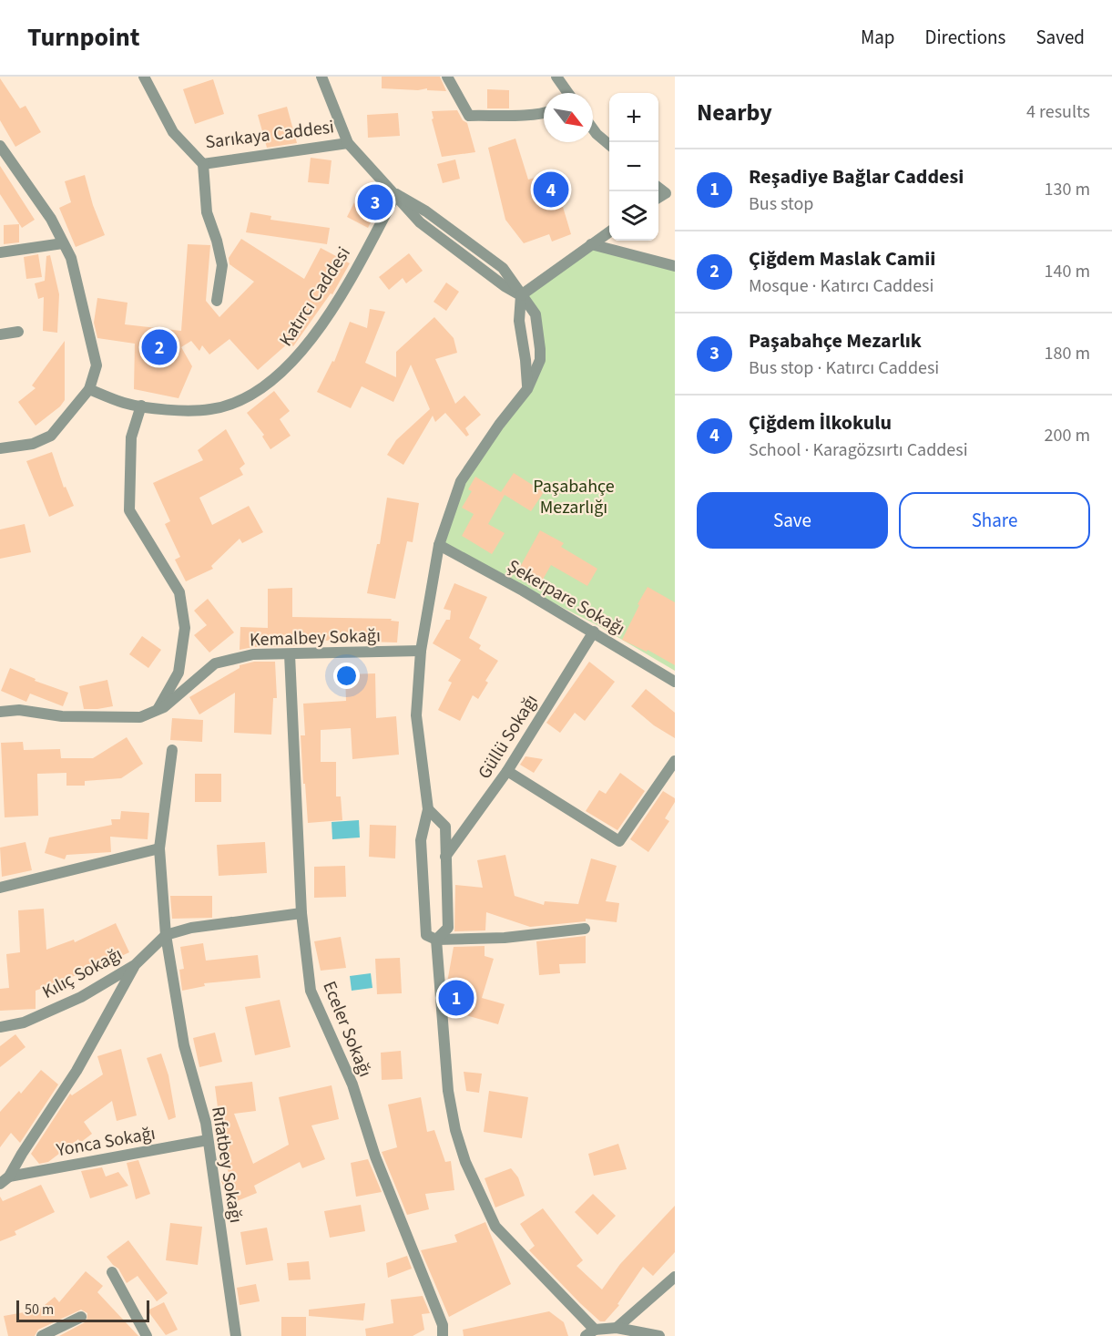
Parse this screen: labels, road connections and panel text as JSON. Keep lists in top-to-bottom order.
{
  "streets": {
    "street": [
      "Sarıkaya Caddesi",
      "Katırcı Caddesi",
      "Şekerpare Sokağı",
      "Kemalbey Sokağı",
      "Güllü Sokağı",
      "Kılıç Sokağı",
      "Eceler Sokağı",
      "Yonca Sokağı",
      "Rıfatbey Sokağı"
    ]
  },
  "crossings": [
    ["Şekerpare Sokağı", "Güllü Sokağı"],
    ["Kemalbey Sokağı", "Eceler Sokağı"],
    ["Kılıç Sokağı", "Eceler Sokağı"],
    ["Kılıç Sokağı", "Rıfatbey Sokağı"],
    ["Yonca Sokağı", "Rıfatbey Sokağı"]
  ],
  "parks": ["Paşabahçe Mezarlığı"],
  "scale_bar": "50 m",
  "north": "bottom right",
  "page": {
    "header": "Turnpoint",
    "nav": ["Map", "Directions", "Saved"],
    "heading": ["Nearby", "4 results"],
    "map_buttons": ["+", "−"],
    "list": [
      {
        "mark": "1",
        "name": "Reşadiye Bağlar Caddesi",
        "note": "Bus stop",
        "value": "130 m"
      },
      {
        "mark": "2",
        "name": "Çiğdem Maslak Camii",
        "note": "Mosque · Katırcı Caddesi",
        "value": "140 m"
      },
      {
        "mark": "3",
        "name": "Paşabahçe Mezarlık",
        "note": "Bus stop · Katırcı Caddesi",
        "value": "180 m"
      },
      {
        "mark": "4",
        "name": "Çiğdem İlkokulu",
        "note": "School · Karagözsırtı Caddesi",
        "value": "200 m"
      }
    ],
    "pins": [
      "4",
      "3",
      "2",
      "1"
    ],
    "buttons": ["Save", "Share"],
    "scale": "50 m"
  }
}
